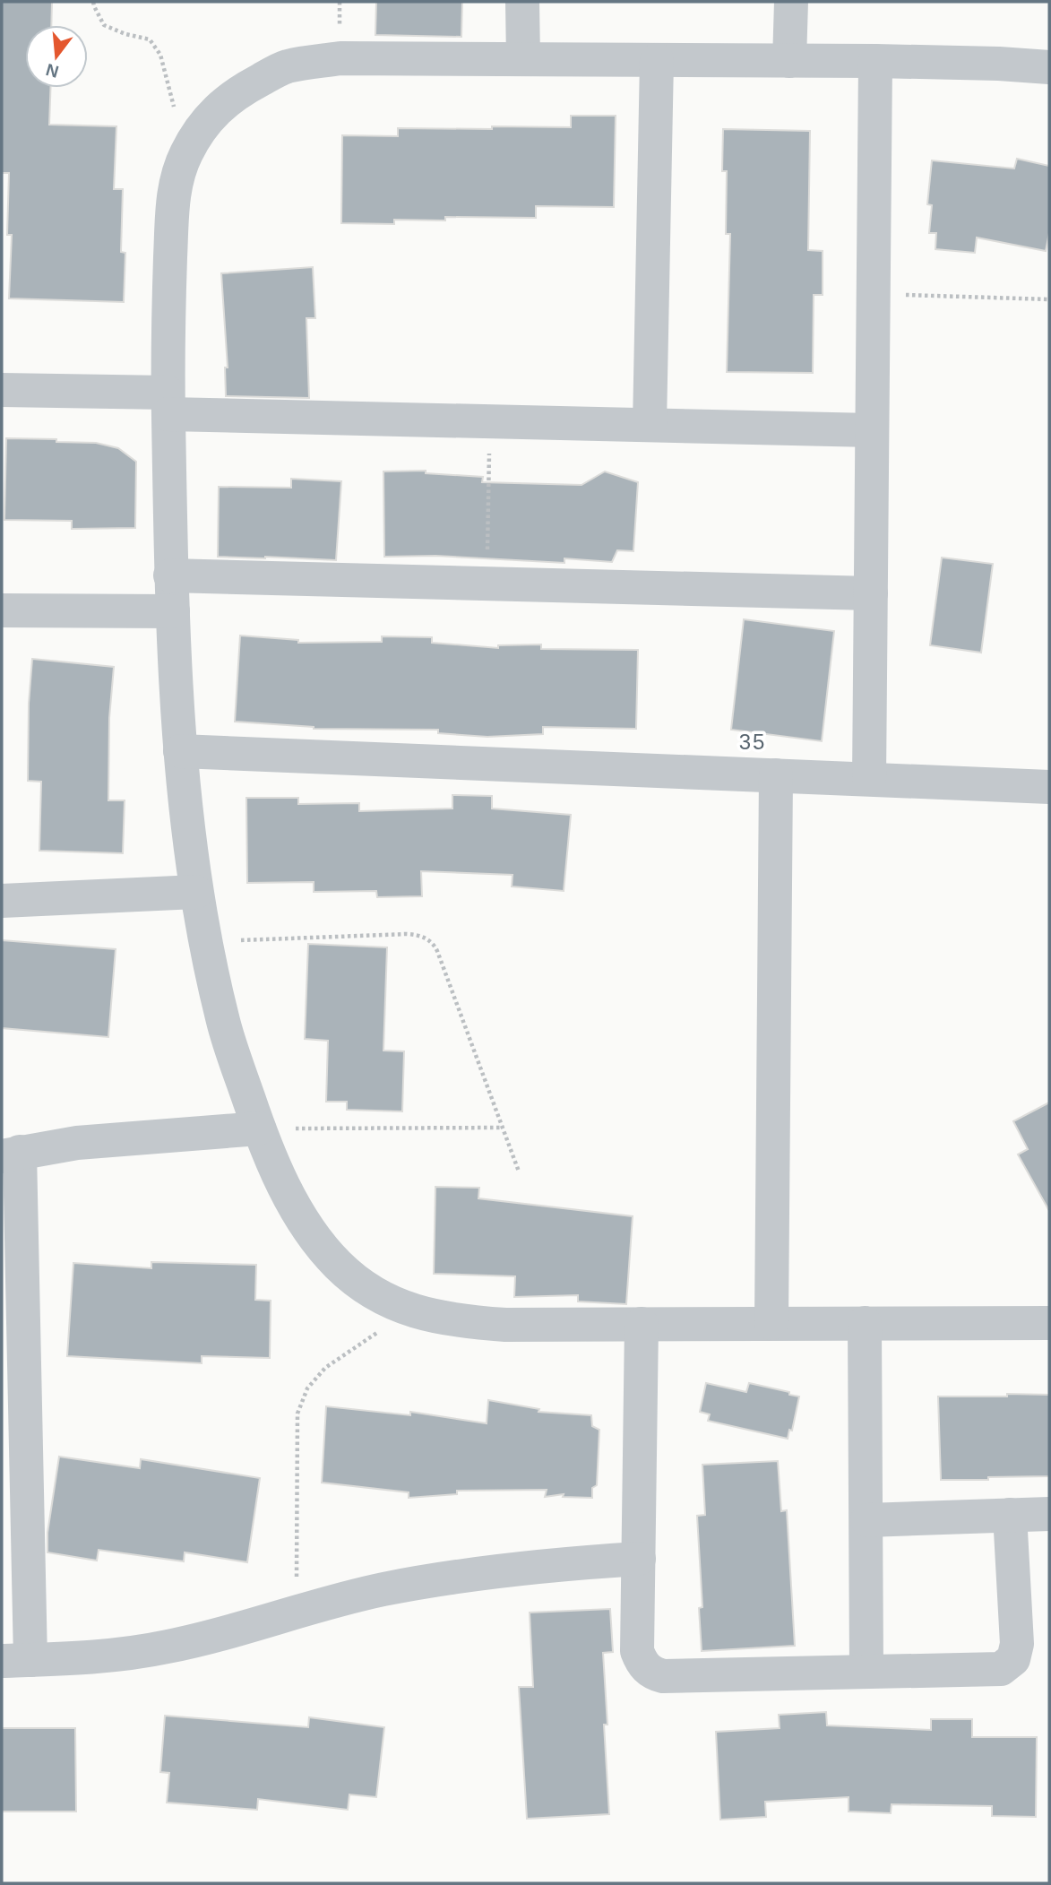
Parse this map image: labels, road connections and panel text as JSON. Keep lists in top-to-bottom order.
{
  "districts": ["35"],
  "north": "bottom"
}
